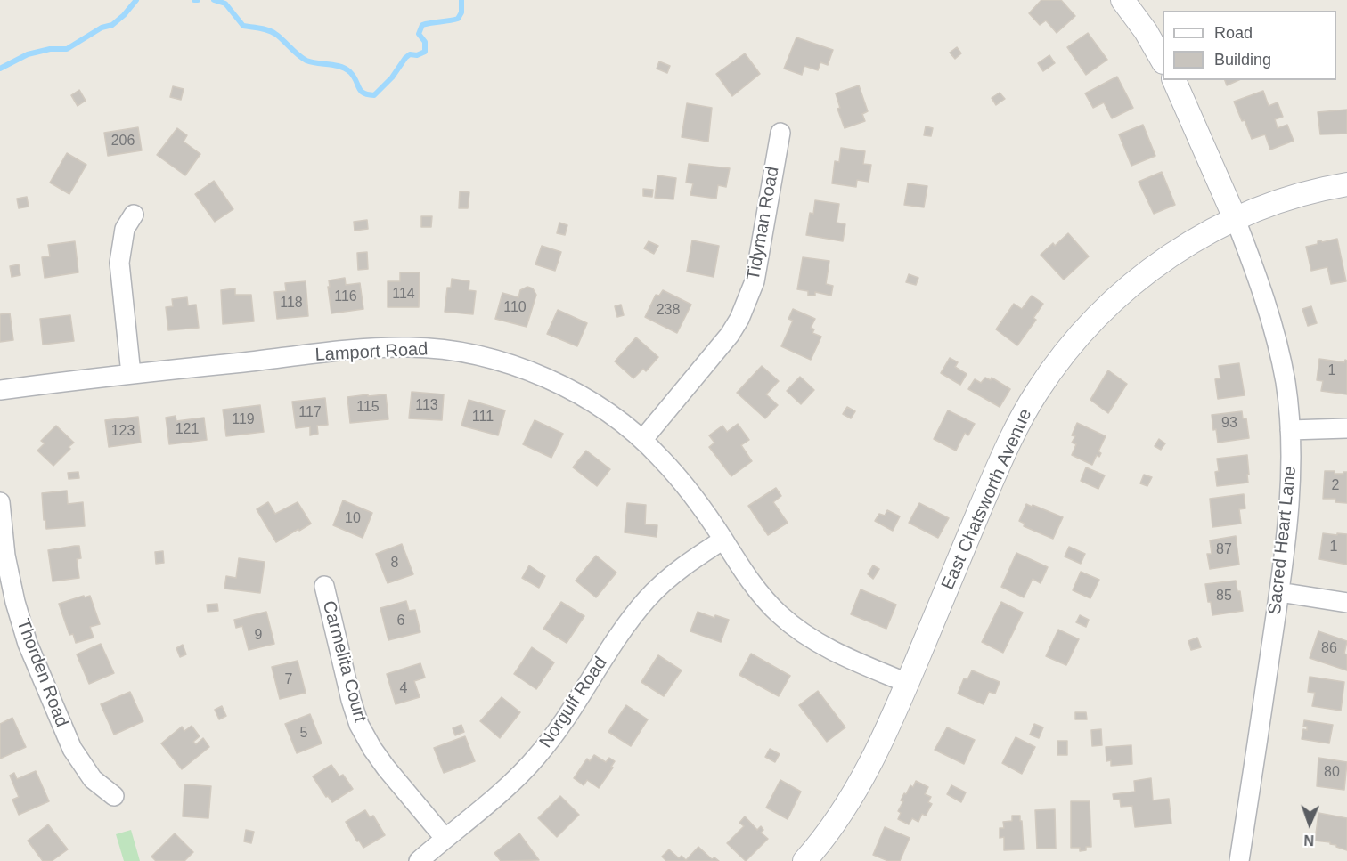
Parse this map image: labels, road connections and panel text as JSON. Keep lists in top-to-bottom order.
{
  "streets": {
    "street": [
      "Tidyman Road",
      "Lamport Road",
      "East Chatsworth Avenue",
      "Sacred Heart Lane",
      "Carmelita Court",
      "Thorden Road",
      "Norgulf Road"
    ]
  },
  "crossings": [
    ["Tidyman Road", "Lamport Road"],
    ["Lamport Road", "East Chatsworth Avenue"],
    ["Lamport Road", "Norgulf Road"],
    ["East Chatsworth Avenue", "Sacred Heart Lane"],
    ["Carmelita Court", "Norgulf Road"]
  ],
  "house_numbers": [
    "206",
    "114",
    "116",
    "118",
    "110",
    "238",
    "1",
    "113",
    "115",
    "117",
    "111",
    "119",
    "93",
    "121",
    "123",
    "2",
    "10",
    "1",
    "87",
    "8",
    "85",
    "6",
    "9",
    "86",
    "7",
    "4",
    "5",
    "80"
  ],
  "legend": ["Road", "Building"],
  "north": "bottom"
}
